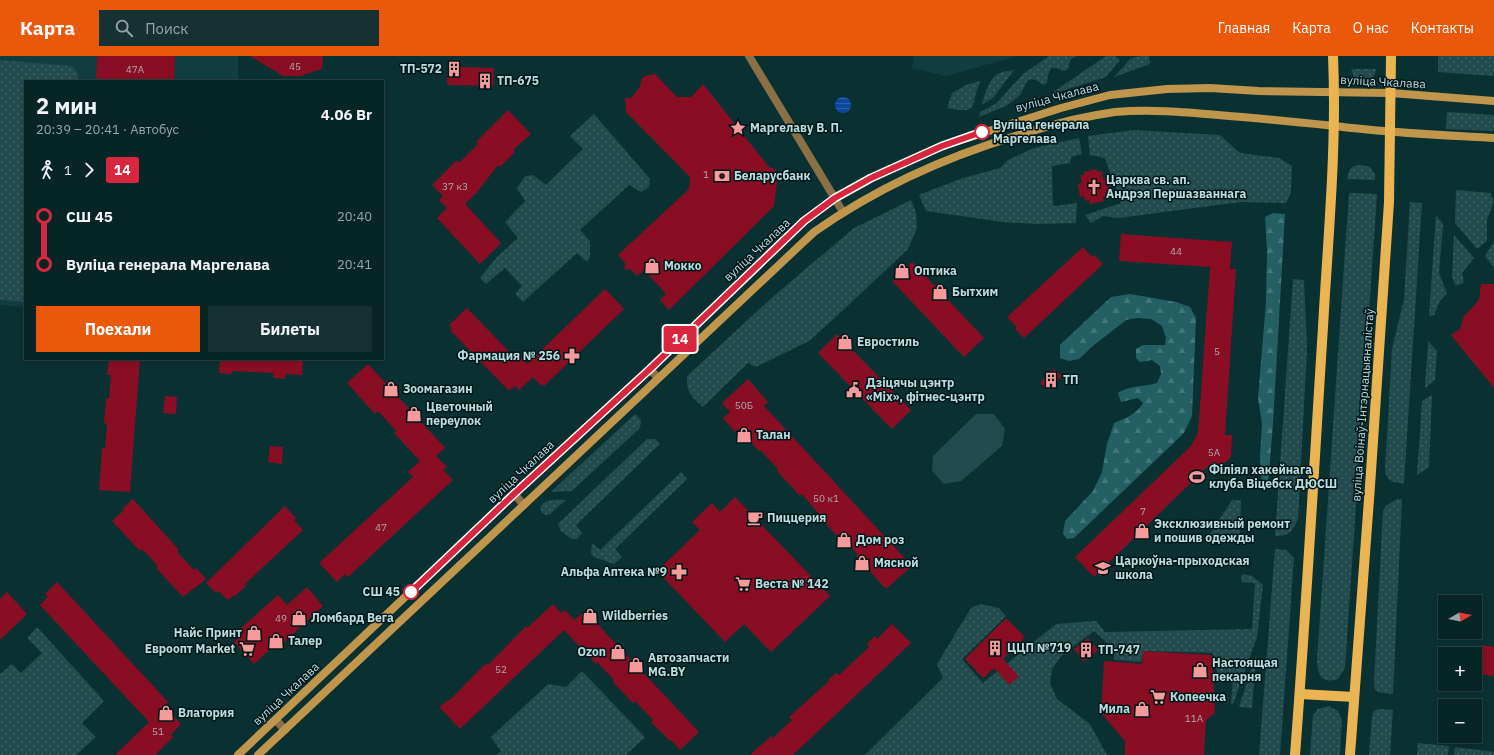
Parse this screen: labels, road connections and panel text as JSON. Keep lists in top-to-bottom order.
{
  "streets": {
    "main road": ["вуліца Чкалава", "вуліца Воінаў-Інтэрнацыяналістаў"]
  },
  "crossings": [
    ["вуліца Чкалава", "вуліца Воінаў-Інтэрнацыяналістаў"]
  ],
  "places": {
    "building": [
      "ТП-572",
      "ТП-675",
      "ТП",
      "ЦЦП №719",
      "ТП-747"
    ],
    "place": ["Маргелаву В. П."],
    "other": ["Вуліца генерала Маргелава", "СШ 45"],
    "bank": ["Беларусбанк"],
    "church": ["Царква св. ап. Андрэя Першазваннага"],
    "shop": [
      "Мокко",
      "Оптика",
      "Бытхим",
      "Евростиль",
      "Зоомагазин",
      "Цветочный переулок",
      "Талан",
      "Эксклюзивный ремонт и пошив одежды",
      "Дом роз",
      "Мясной",
      "Wildberries",
      "Ломбард Вега",
      "Найс Принт",
      "Талер",
      "Ozon",
      "Автозапчасти MG.BY",
      "Настоящая пекарня",
      "Мила",
      "Влатория"
    ],
    "pharmacy": ["Фармация № 256", "Альфа Аптека №9"],
    "public building": ["Дзіцячы цэнтр «Mix», фітнес-цэнтр"],
    "sports": ["Філіял хакейнага клуба Віцебск ДЮСШ"],
    "cafe": ["Пиццерия"],
    "school or university": ["Царкоўна-прыходская школа"],
    "supermarket": ["Веста № 142", "Евроопт Market", "Копеечка"]
  },
  "lines": ["bus line 14"],
  "house_numbers": [
    "45",
    "47А",
    "1",
    "37 к3",
    "44",
    "5",
    "50Б",
    "5А",
    "50 к1",
    "7",
    "47",
    "49",
    "52",
    "11А",
    "51"
  ],
  "north": "right",
  "page": {
    "header": "Карта",
    "search": "Поиск",
    "nav": [
      "Главная",
      "Карта",
      "О нас",
      "Контакты"
    ],
    "on_map": "14",
    "heading": ["2 мин", "20:39 – 20:41 · Автобус", "4.06 Br"],
    "legs": ["1", "14"],
    "list": [
      {
        "name": "СШ 45",
        "value": "20:40"
      },
      {
        "name": "Вуліца генерала Маргелава",
        "value": "20:41"
      }
    ],
    "buttons": ["Поехали", "Билеты"],
    "map_buttons": ["+", "−"]
  }
}
